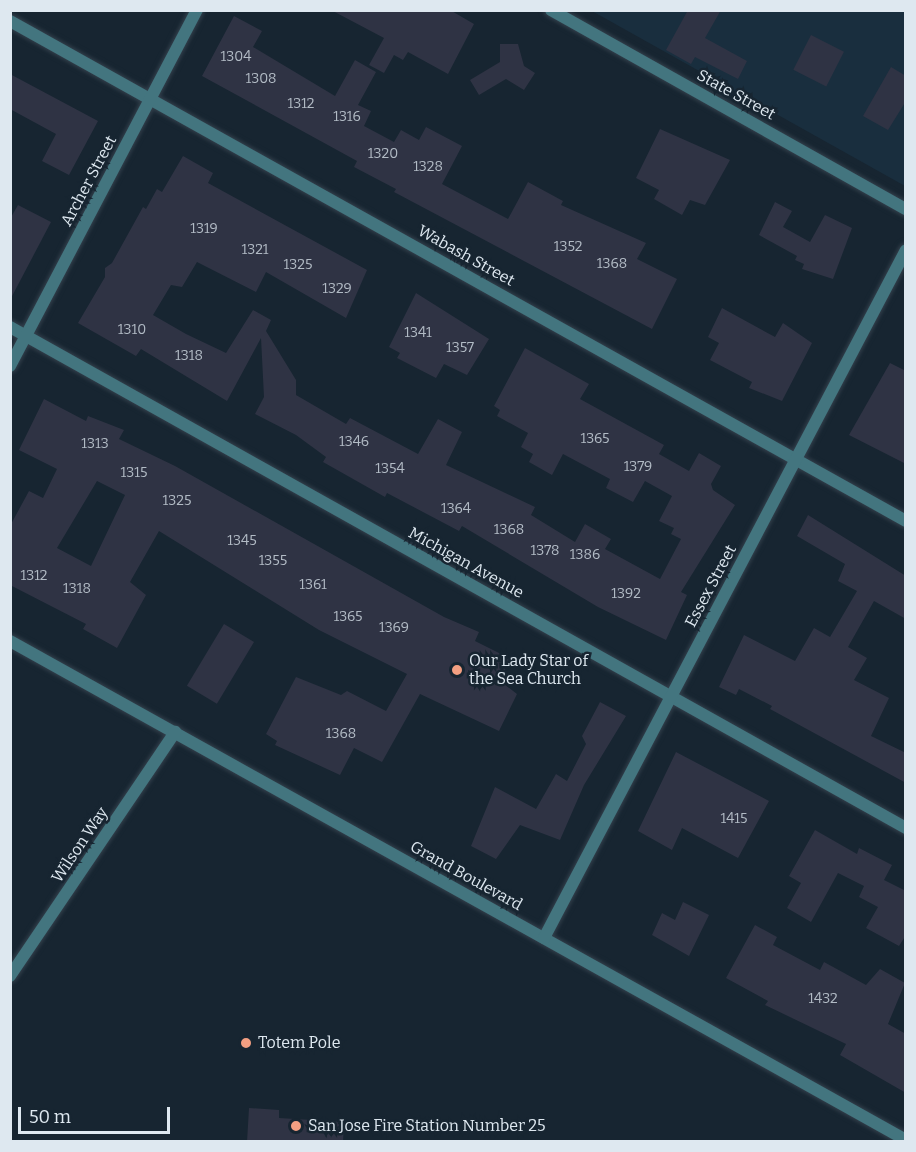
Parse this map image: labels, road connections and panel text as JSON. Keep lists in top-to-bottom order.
{
  "streets": {
    "street": [
      "State Street",
      "Archer Street",
      "Wabash Street",
      "Michigan Avenue",
      "Essex Street",
      "Wilson Way",
      "Grand Boulevard"
    ]
  },
  "crossings": [
    ["Archer Street", "Wabash Street"],
    ["Archer Street", "Michigan Avenue"],
    ["Wabash Street", "Essex Street"],
    ["Michigan Avenue", "Essex Street"],
    ["Essex Street", "Grand Boulevard"],
    ["Wilson Way", "Grand Boulevard"]
  ],
  "places": ["Our Lady Star of the Sea Church", "Totem Pole", "San Jose Fire Station Number 25"],
  "house_numbers": [
    "1304",
    "1308",
    "1312",
    "1316",
    "1320",
    "1328",
    "1319",
    "1352",
    "1321",
    "1368",
    "1325",
    "1329",
    "1310",
    "1341",
    "1357",
    "1318",
    "1365",
    "1346",
    "1313",
    "1379",
    "1354",
    "1315",
    "1325",
    "1364",
    "1368",
    "1345",
    "1378",
    "1386",
    "1355",
    "1312",
    "1361",
    "1318",
    "1392",
    "1365",
    "1369",
    "1368",
    "1415",
    "1432"
  ],
  "scale_bar": "50 m"
}
